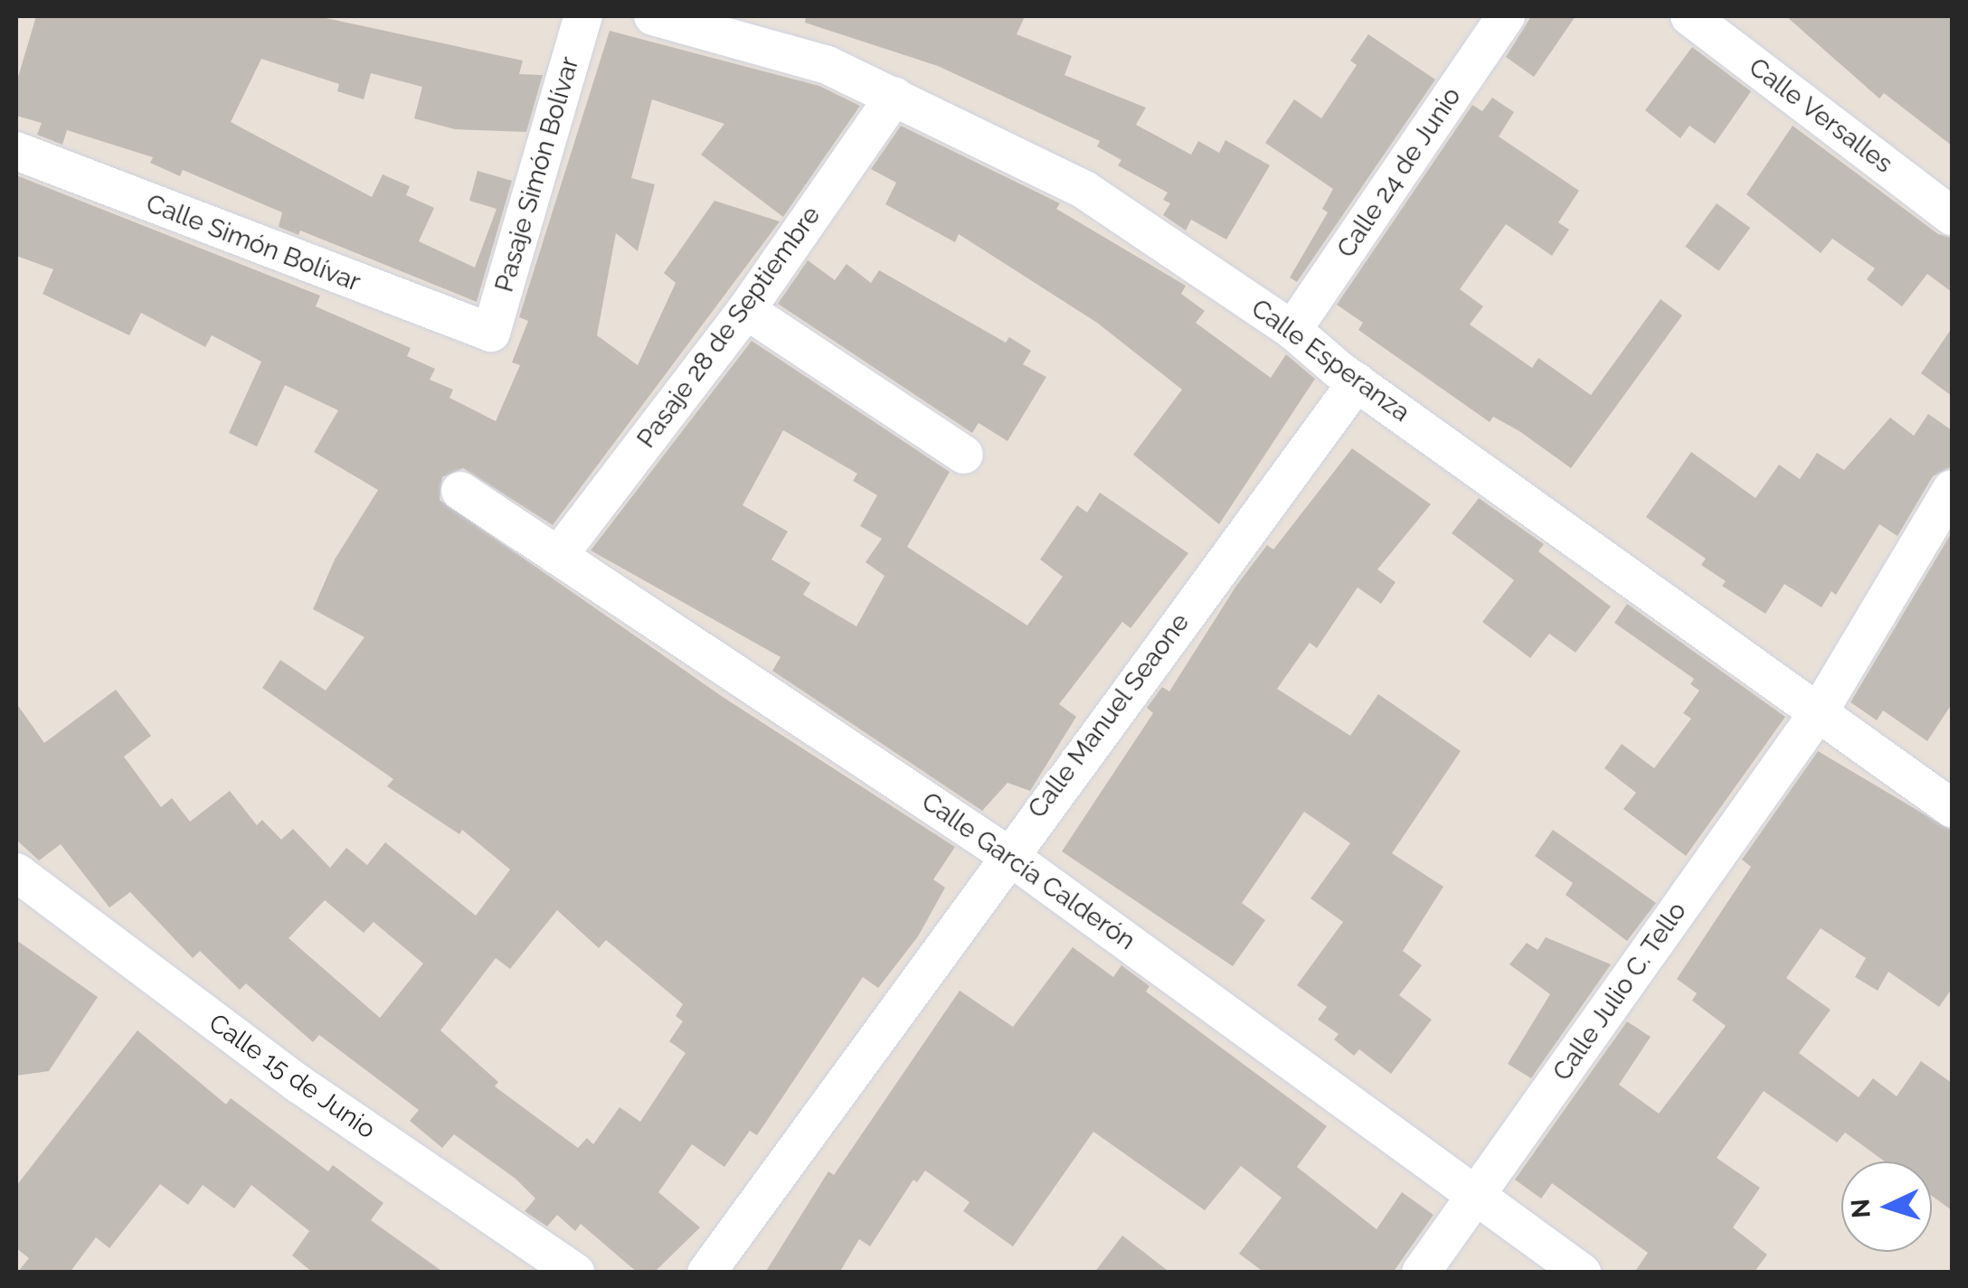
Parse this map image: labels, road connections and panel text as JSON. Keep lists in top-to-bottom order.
{
  "streets": {
    "street": [
      "Calle Versalles",
      "Calle 24 de Junio",
      "Pasaje Simón Bolívar",
      "Calle Simón Bolívar",
      "Pasaje 28 de Septiembre",
      "Calle Esperanza",
      "Calle Manuel Seaone",
      "Calle García Calderón",
      "Calle Julio C. Tello",
      "Calle 15 de Junio"
    ]
  },
  "crossings": [
    ["Calle 24 de Junio", "Calle Esperanza"],
    ["Pasaje Simón Bolívar", "Calle Simón Bolívar"],
    ["Pasaje 28 de Septiembre", "Calle Esperanza"],
    ["Pasaje 28 de Septiembre", "Calle García Calderón"],
    ["Calle Esperanza", "Calle Manuel Seaone"],
    ["Calle Esperanza", "Calle Julio C. Tello"],
    ["Calle Manuel Seaone", "Calle García Calderón"],
    ["Calle García Calderón", "Calle Julio C. Tello"]
  ],
  "north": "left"
}
